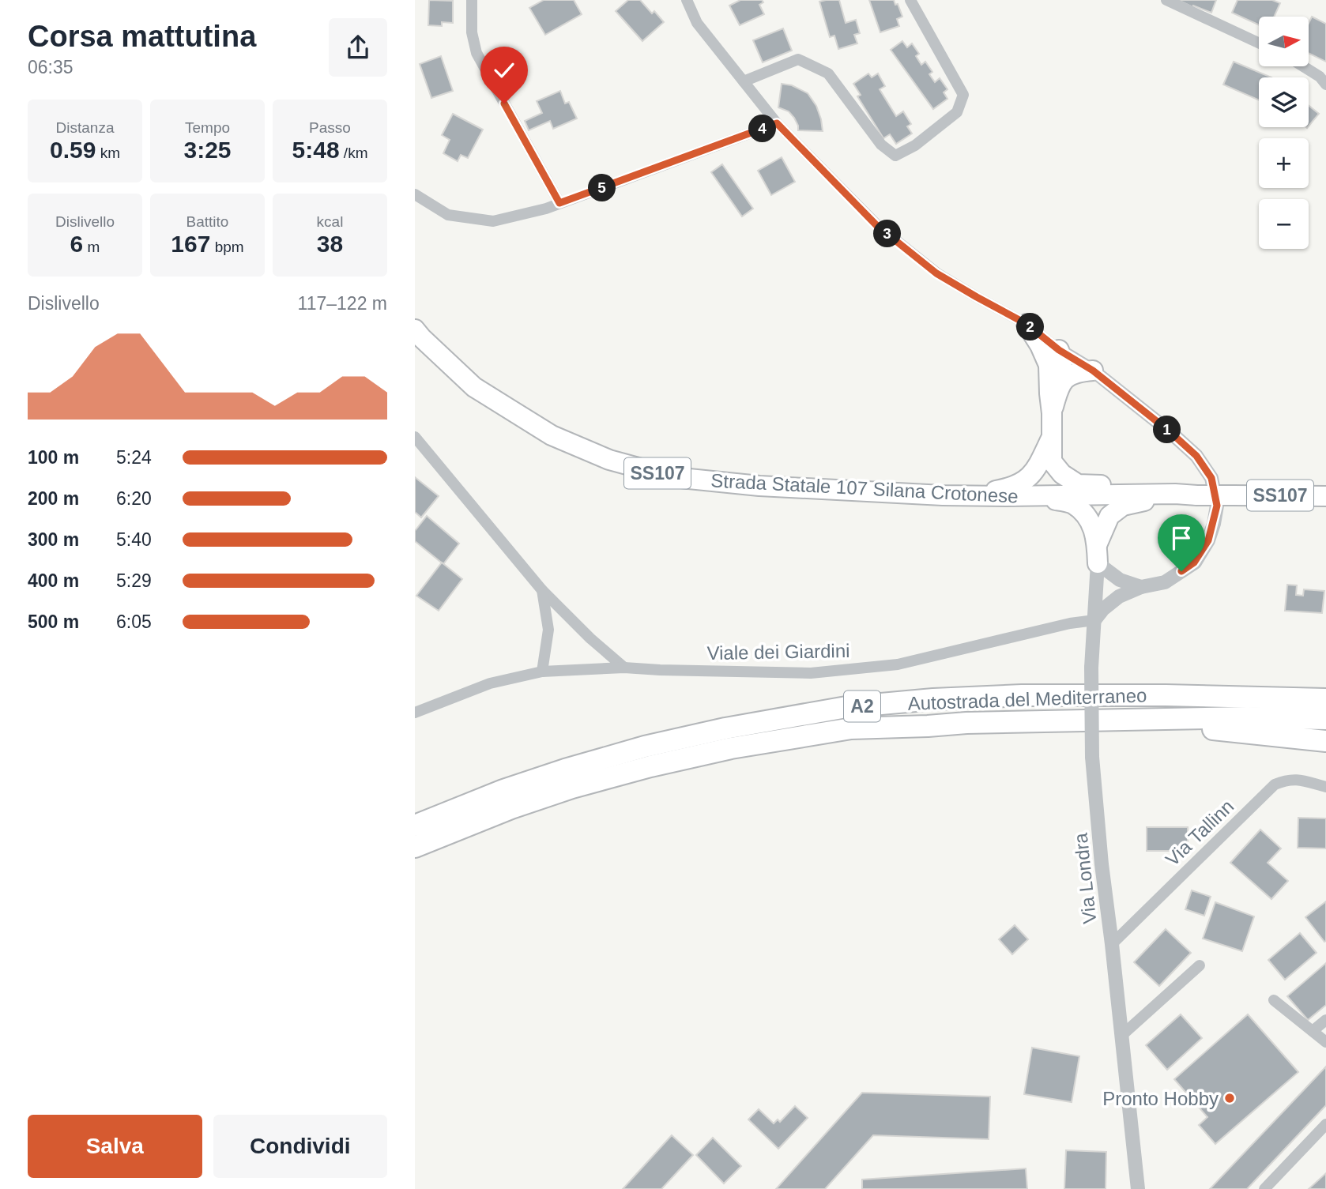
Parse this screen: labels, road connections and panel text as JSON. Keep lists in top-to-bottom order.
{
  "streets": {
    "highway": [
      "SS107",
      "Strada Statale 107 Silana Crotonese",
      "Autostrada del Mediterraneo",
      "A2"
    ],
    "street": ["Viale dei Giardini", "Via Tallinn", "Via Londra"]
  },
  "crossings": [
    ["Viale dei Giardini", "Via Londra"],
    ["Via Tallinn", "Via Londra"]
  ],
  "places": ["Pronto Hobby"],
  "north": "right",
  "page": {
    "heading": ["Corsa mattutina", "06:35"],
    "map_buttons": ["+", "−"],
    "stats": [
      ["Distanza", "0.59 km"],
      ["Tempo", "3:25"],
      ["Passo", "5:48 /km"],
      ["Dislivello", "6 m"],
      ["Battito", "167 bpm"],
      ["kcal", "38"]
    ],
    "pins": [
      "4",
      "5",
      "3",
      "2",
      "1"
    ],
    "chart": ["Dislivello", "117–122 m"],
    "list": [
      {
        "name": "100 m",
        "note": "5:24"
      },
      {
        "name": "200 m",
        "note": "6:20"
      },
      {
        "name": "300 m",
        "note": "5:40"
      },
      {
        "name": "400 m",
        "note": "5:29"
      },
      {
        "name": "500 m",
        "note": "6:05"
      }
    ],
    "buttons": ["Salva", "Condividi"]
  }
}
